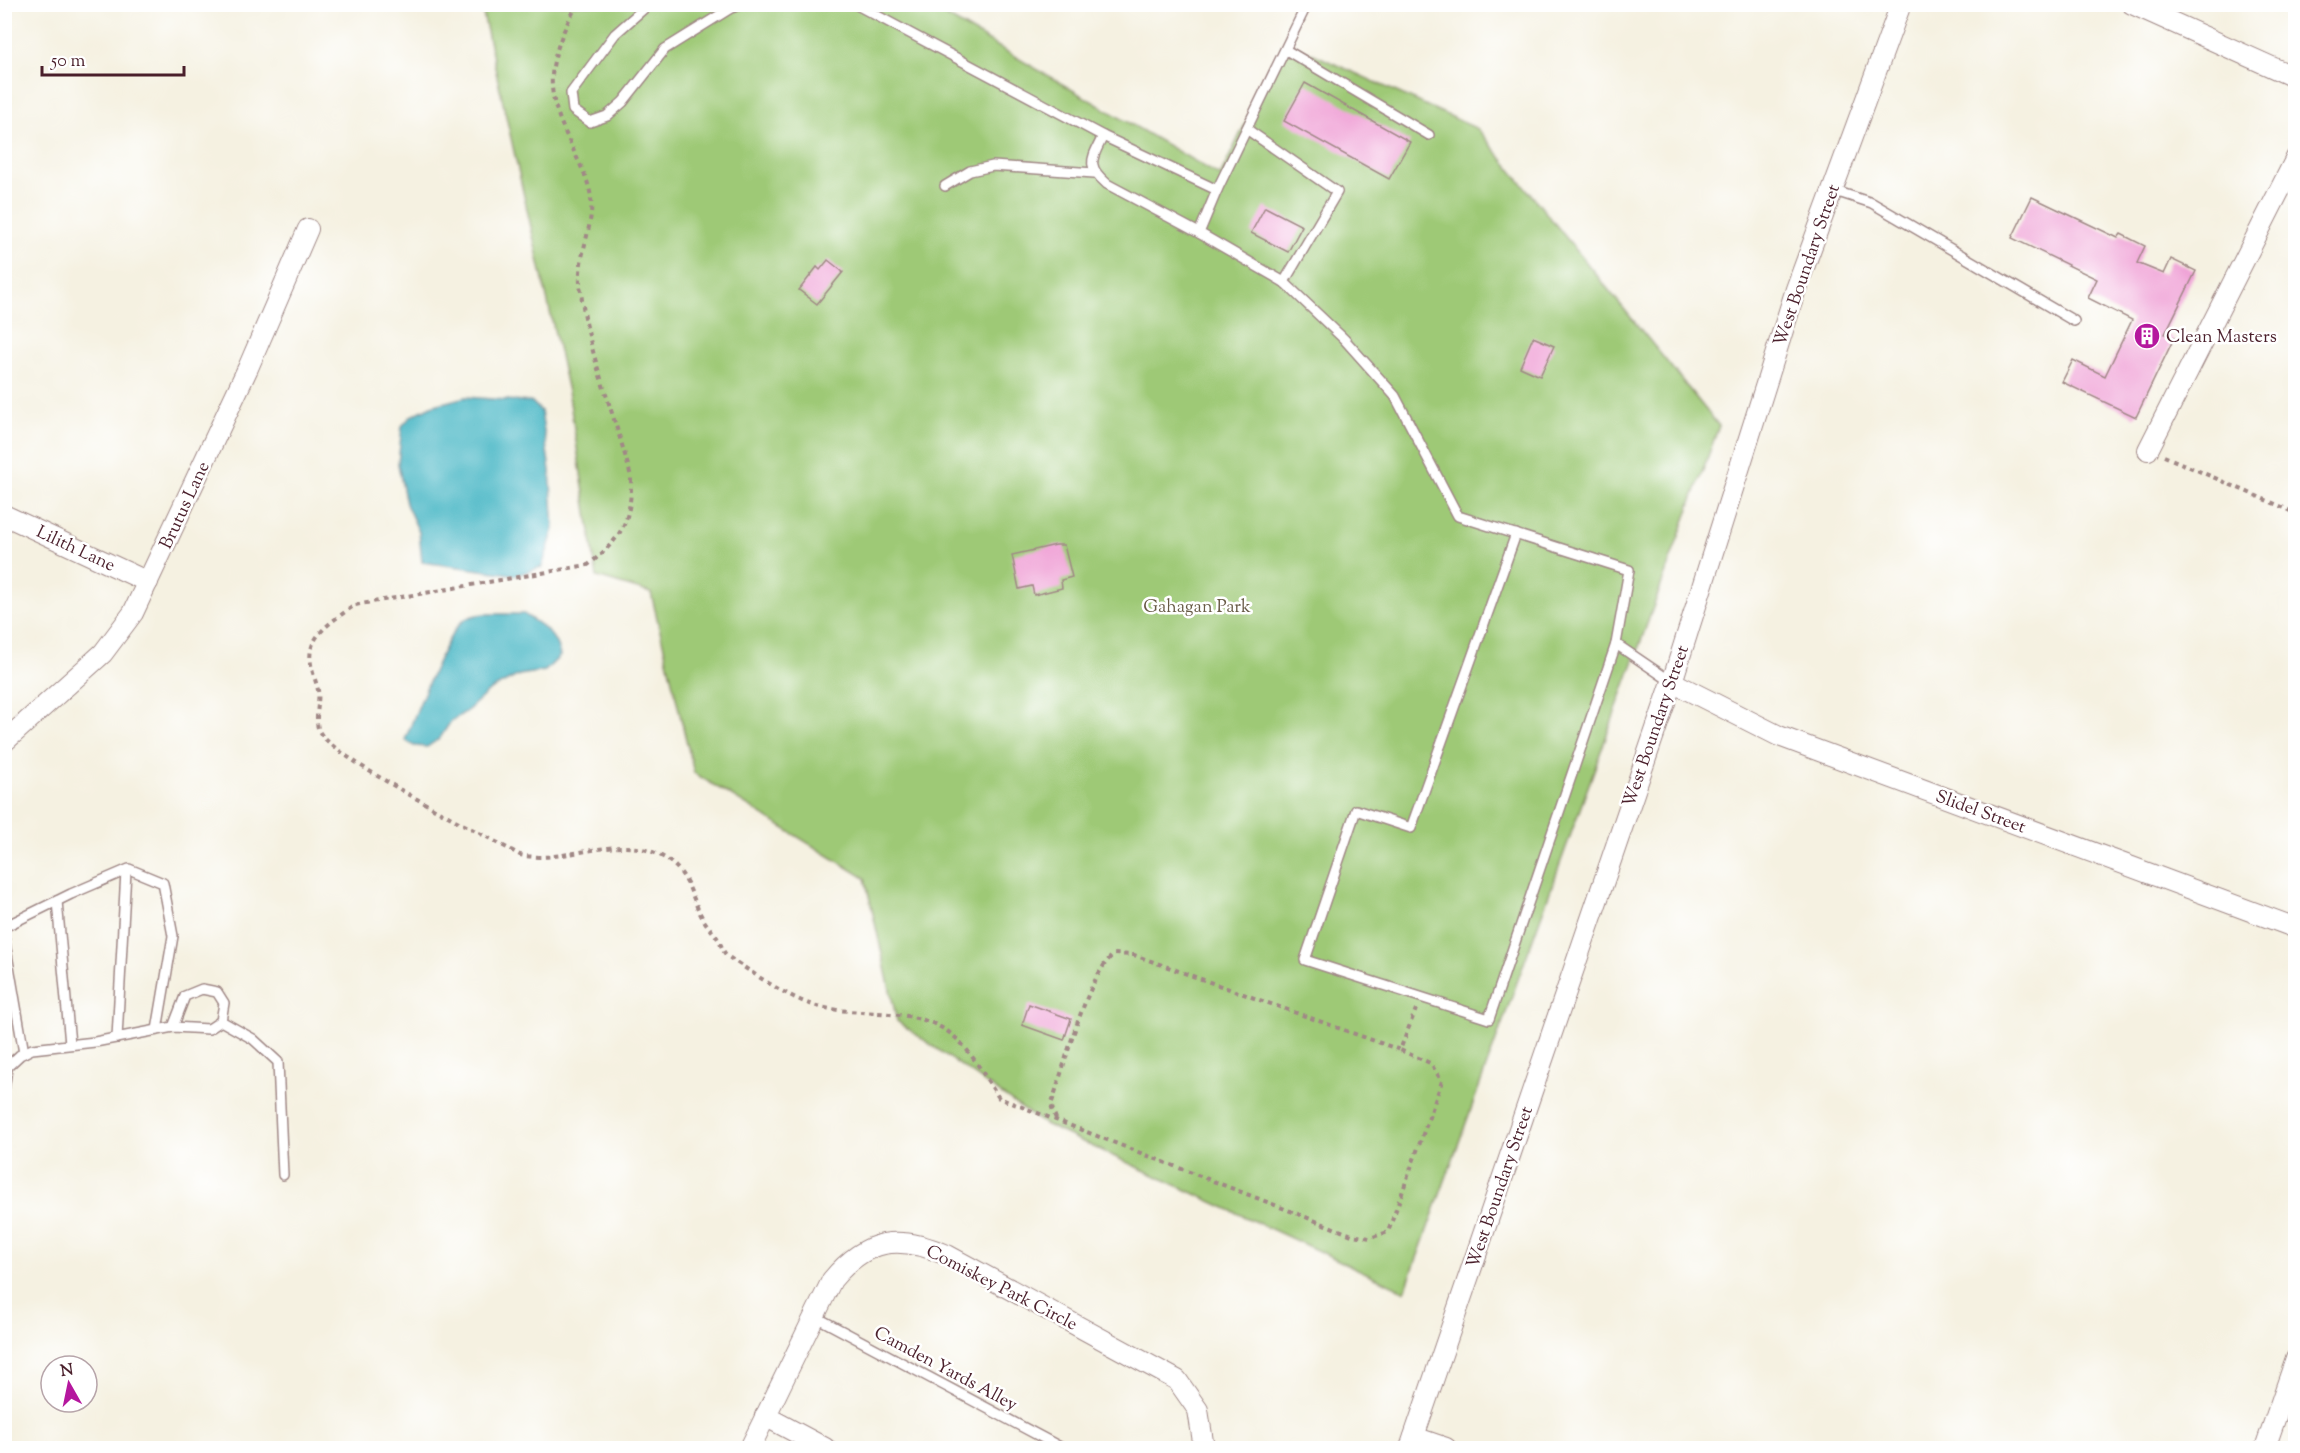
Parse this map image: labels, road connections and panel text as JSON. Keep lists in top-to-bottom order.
{
  "streets": {
    "street": [
      "West Boundary Street",
      "Brutus Lane",
      "Lilith Lane",
      "Slidel Street",
      "Comiskey Park Circle"
    ],
    "lane": ["Camden Yards Alley"]
  },
  "crossings": [
    ["West Boundary Street", "Slidel Street"],
    ["Brutus Lane", "Lilith Lane"],
    ["Comiskey Park Circle", "Camden Yards Alley"]
  ],
  "parks": ["Gahagan Park"],
  "places": {
    "building": ["Clean Masters"]
  },
  "scale_bar": "50 m",
  "north": "top"
}
